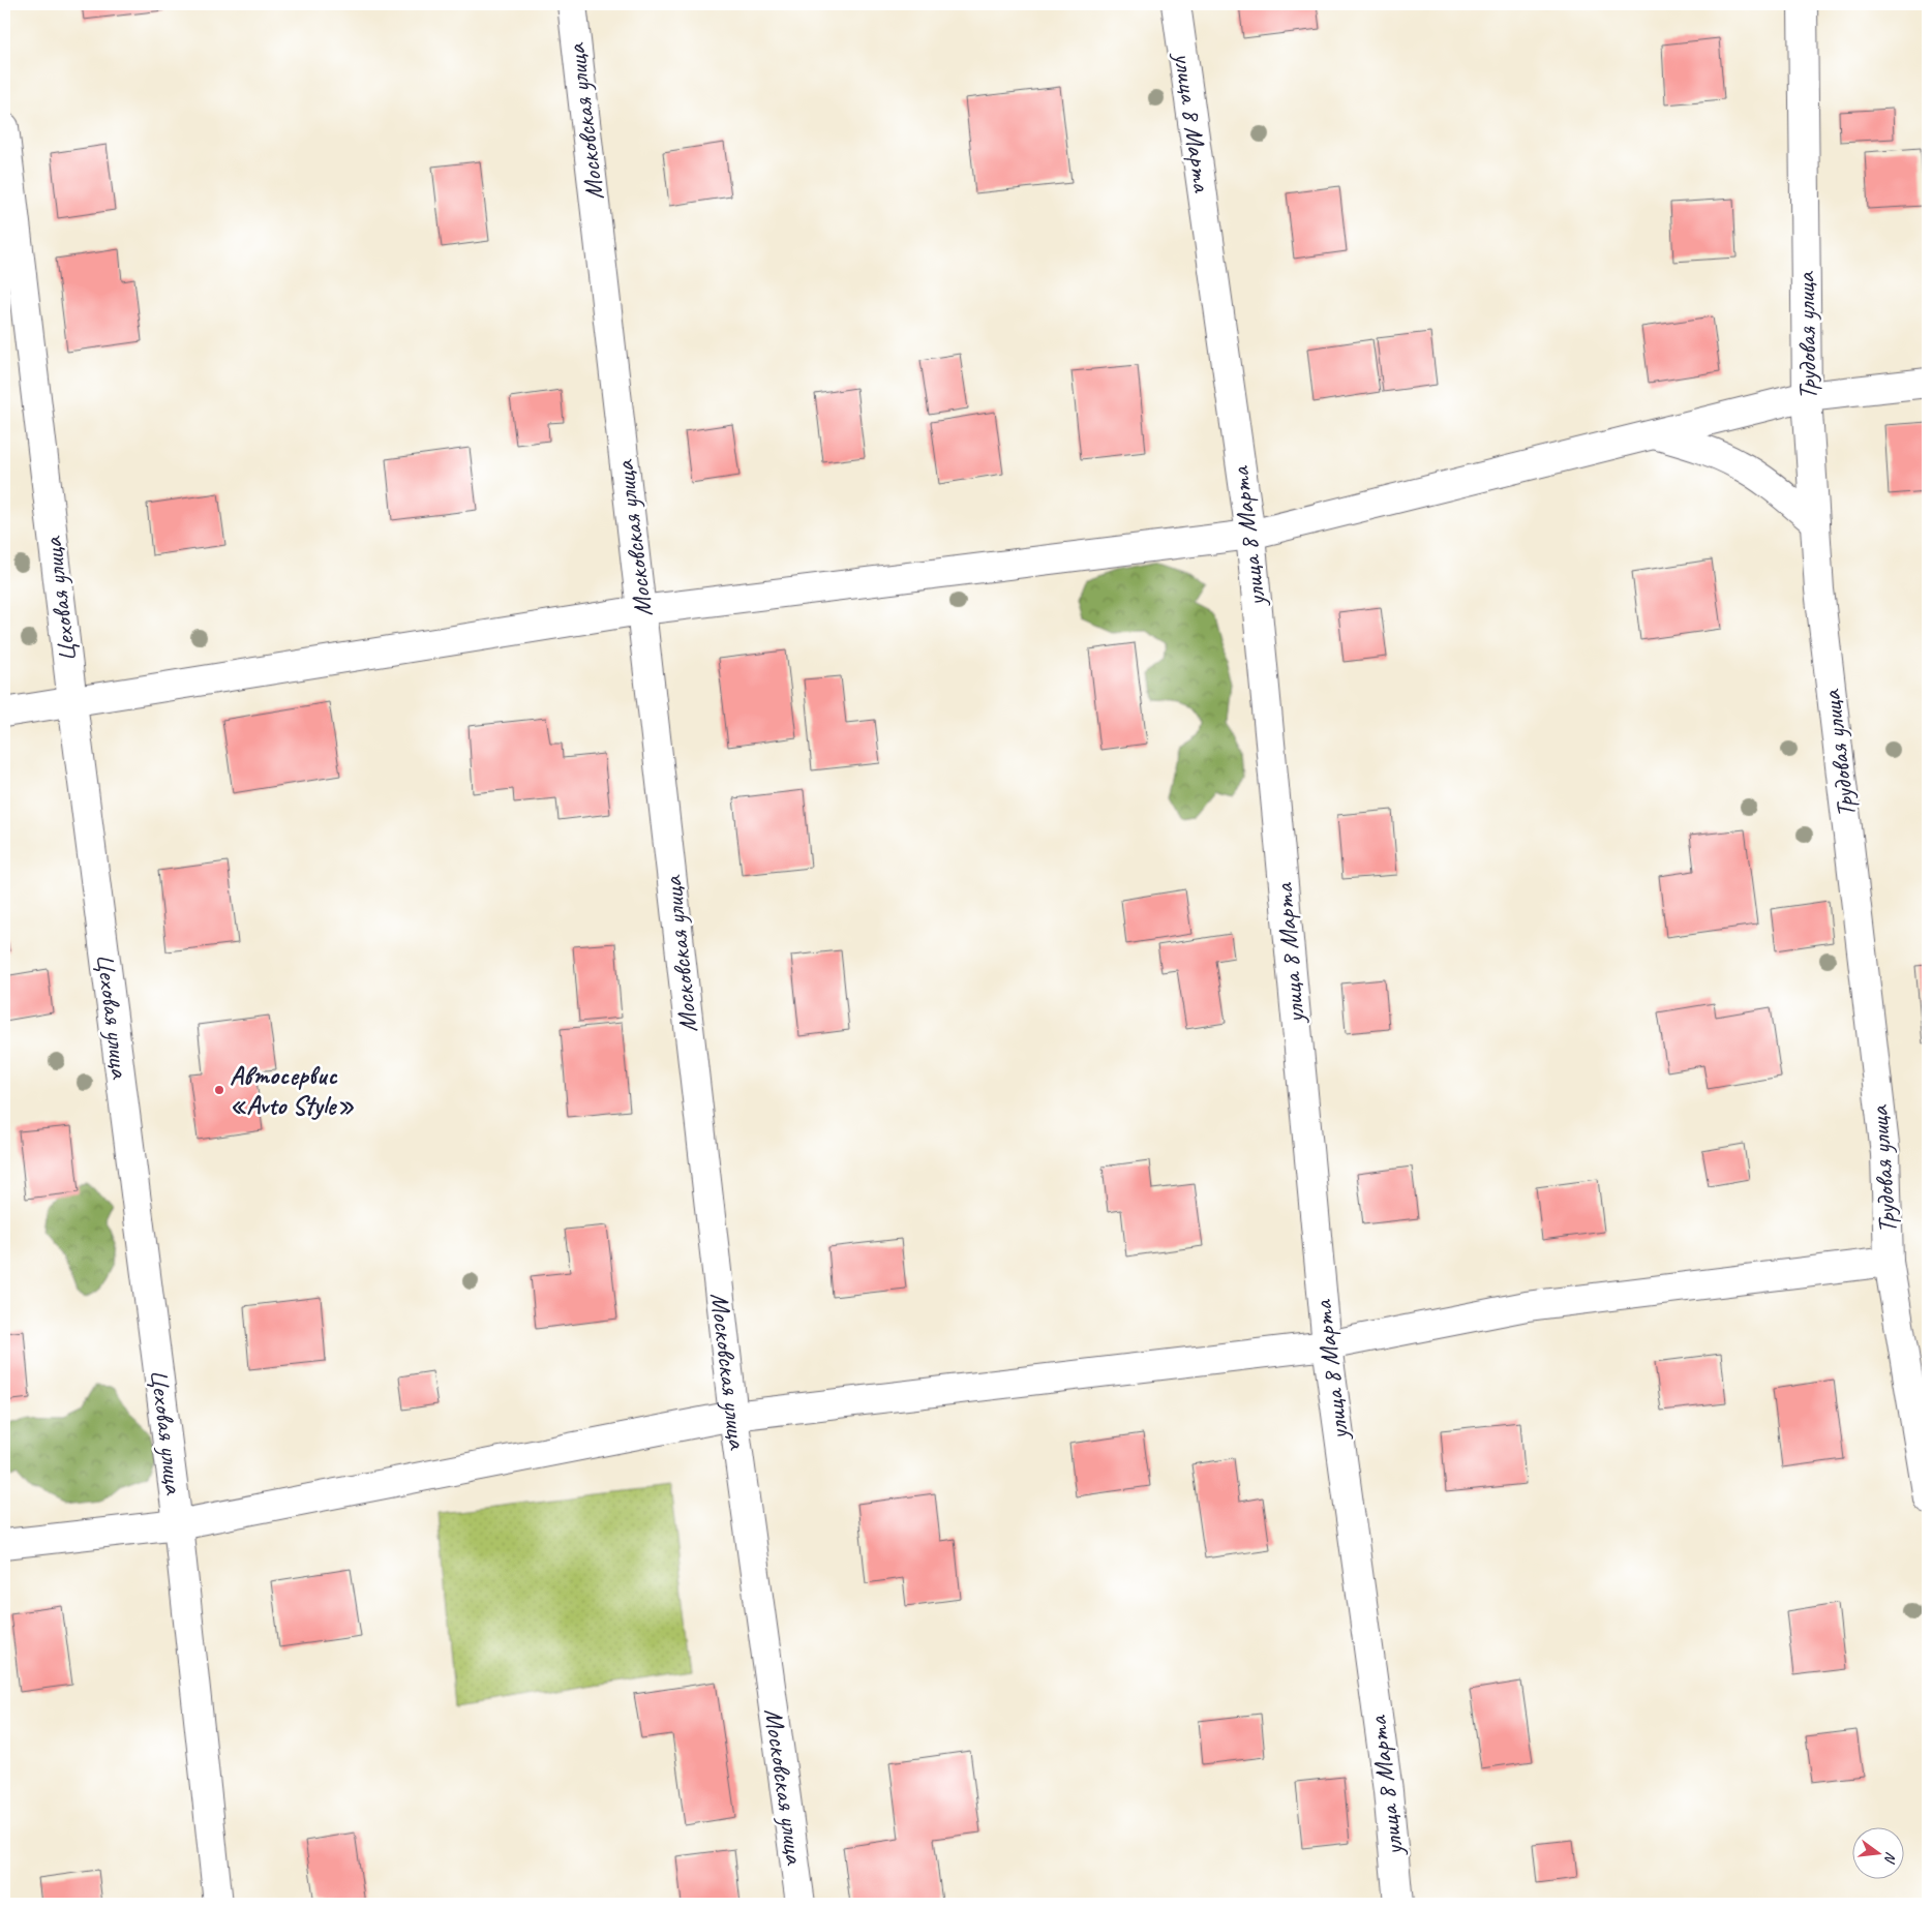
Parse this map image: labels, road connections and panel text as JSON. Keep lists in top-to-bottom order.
{
  "streets": {
    "street": [
      "Московская улица",
      "улица 8 Марта",
      "Трудовая улица",
      "Цеховая улица"
    ]
  },
  "places": ["Автосервис «Avto Style»"],
  "north": "right"
}
